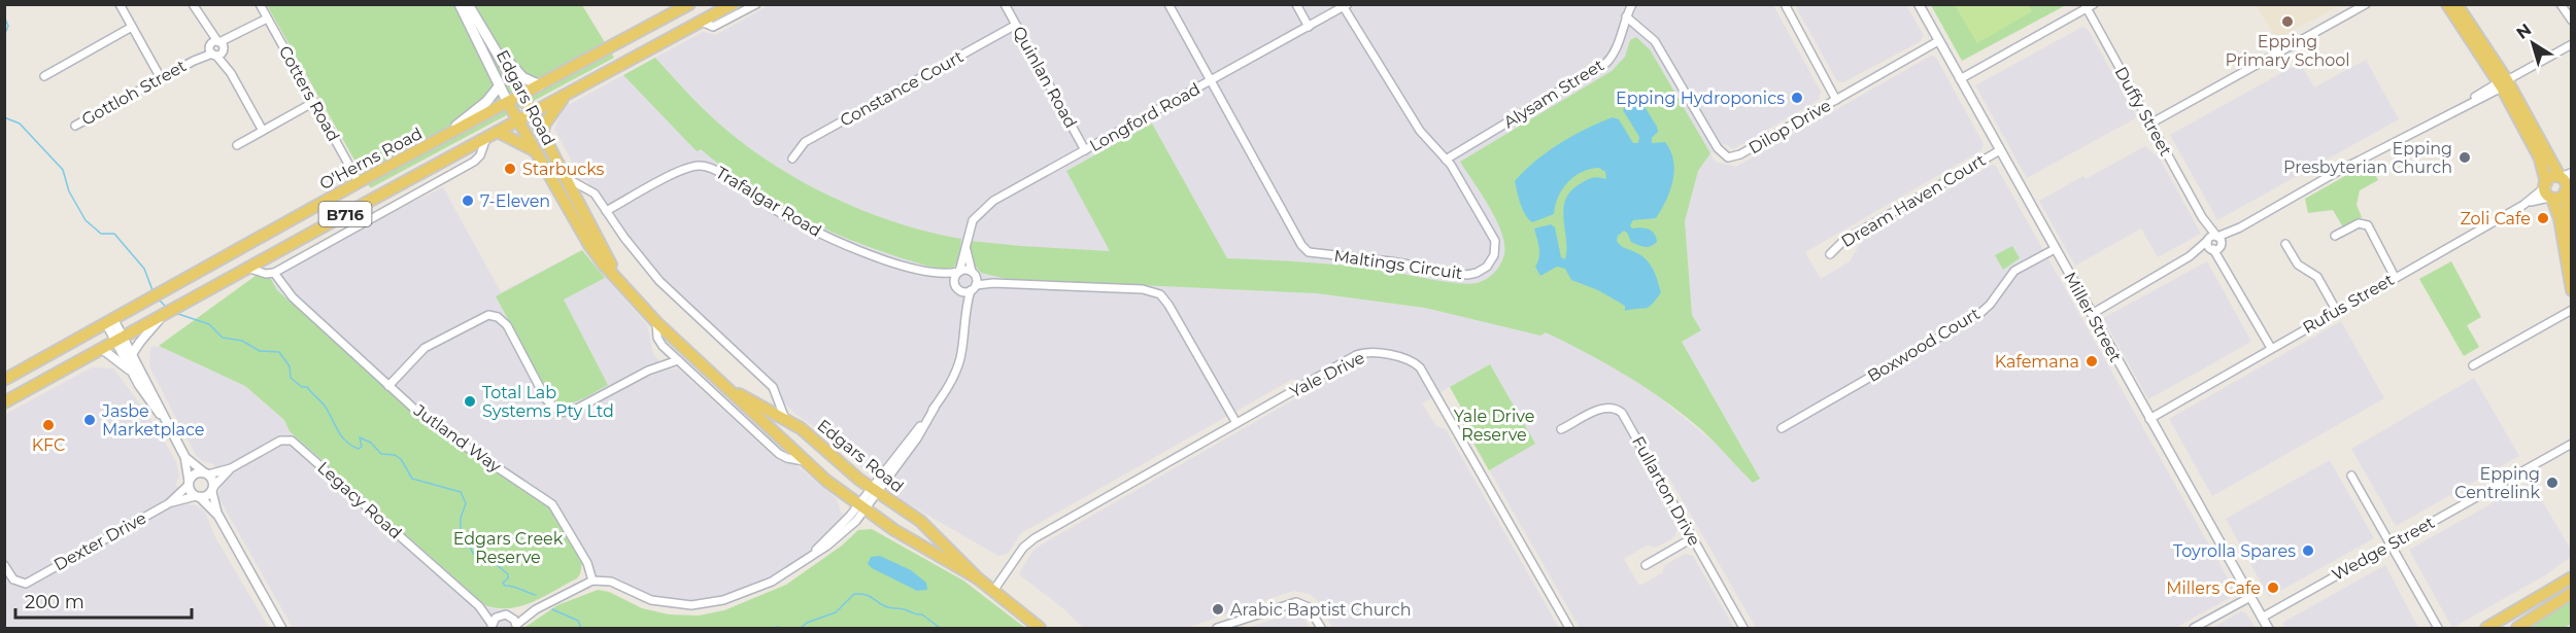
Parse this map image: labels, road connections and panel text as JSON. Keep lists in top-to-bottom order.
{
  "streets": {
    "main road": ["Edgars Road", "O'Herns Road", "B716"],
    "street": [
      "Quinlan Road",
      "Constance Court",
      "Gottloh Street",
      "Cotters Road",
      "Alysam Street",
      "Duffy Street",
      "Longford Road",
      "Dilop Drive",
      "Dream Haven Court",
      "Trafalgar Road",
      "Maltings Circuit",
      "Rufus Street",
      "Miller Street",
      "Boxwood Court",
      "Yale Drive",
      "Jutland Way",
      "Fullarton Drive",
      "Legacy Road",
      "Dexter Drive",
      "Wedge Street"
    ]
  },
  "crossings": [
    ["Quinlan Road", "Constance Court"],
    ["Quinlan Road", "Longford Road"],
    ["Gottloh Street", "Cotters Road"],
    ["Cotters Road", "O'Herns Road"],
    ["Alysam Street", "Dilop Drive"],
    ["Alysam Street", "Maltings Circuit"],
    ["Edgars Road", "O'Herns Road"],
    ["Edgars Road", "B716"],
    ["Edgars Road", "Yale Drive"],
    ["Duffy Street", "Rufus Street"],
    ["Longford Road", "Trafalgar Road"],
    ["Longford Road", "Maltings Circuit"],
    ["Dilop Drive", "Miller Street"],
    ["Dream Haven Court", "Miller Street"],
    ["Rufus Street", "Miller Street"],
    ["Miller Street", "Boxwood Court"],
    ["Miller Street", "Wedge Street"],
    ["Legacy Road", "Dexter Drive"]
  ],
  "parks": ["Yale Drive Reserve", "Edgars Creek Reserve"],
  "places": [
    "Epping Primary School",
    "Epping Hydroponics",
    "Epping Presbyterian Church",
    "Starbucks",
    "7-Eleven",
    "Zoli Cafe",
    "Kafemana",
    "Total Lab Systems Pty Ltd",
    "Jasbe Marketplace",
    "KFC",
    "Epping Centrelink",
    "Toyrolla Spares",
    "Millers Cafe",
    "Arabic Baptist Church"
  ],
  "scale_bar": "200 m",
  "north": "top left"
}
